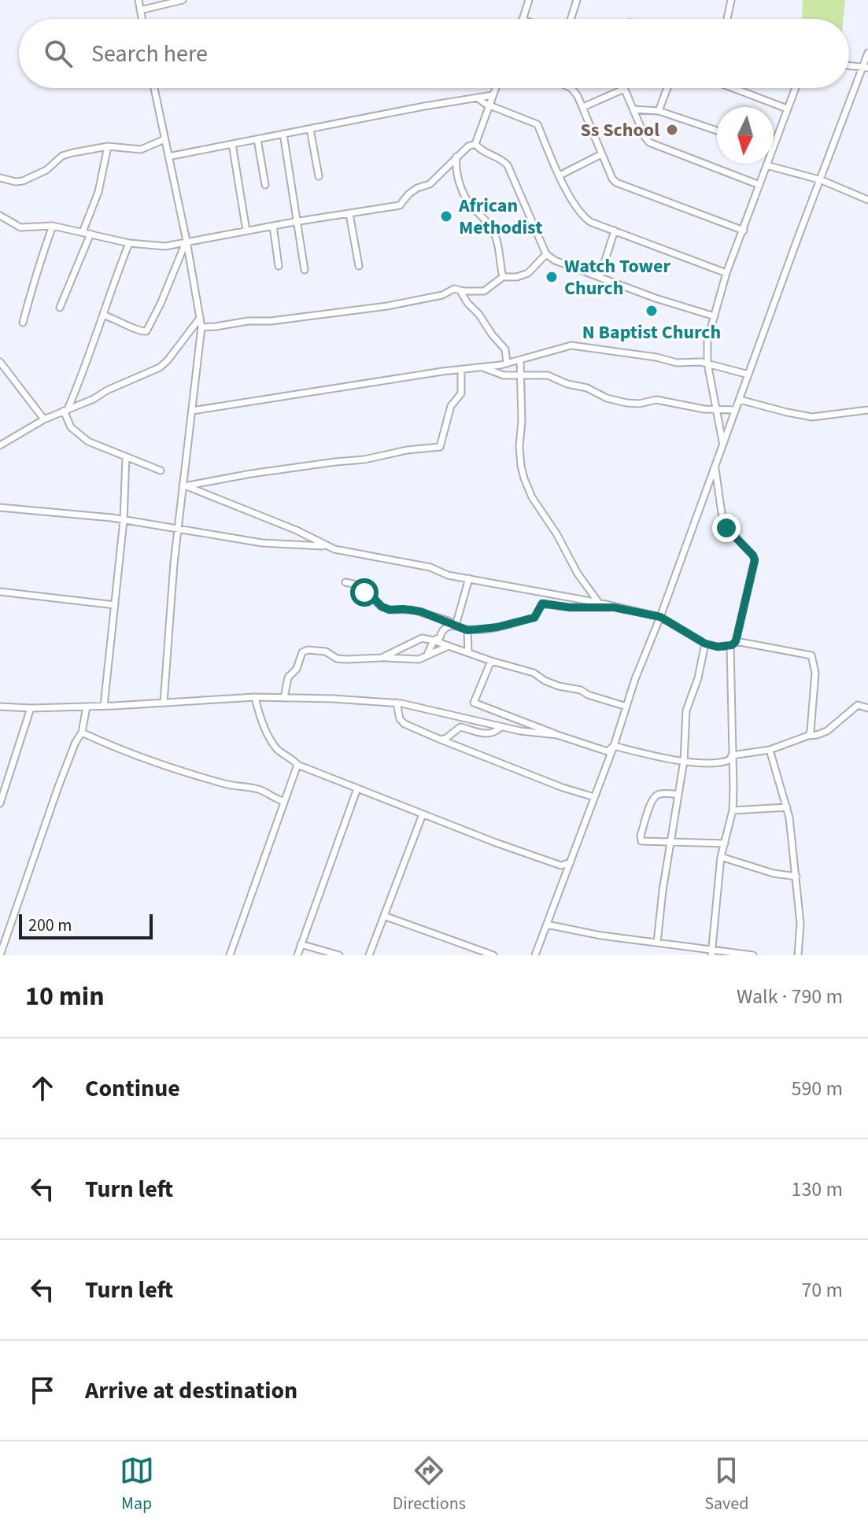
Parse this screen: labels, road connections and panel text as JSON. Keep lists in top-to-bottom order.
{
  "places": [
    "Ss School",
    "African Methodist",
    "Watch Tower Church",
    "N Baptist Church"
  ],
  "scale_bar": "200 m",
  "north": "bottom",
  "page": {
    "search": "Search here",
    "scale": "200 m",
    "heading": ["10 min", "Walk · 790 m"],
    "list": [
      ["Continue", "590 m"],
      ["Turn left", "130 m"],
      ["Turn left", "70 m"],
      "Arrive at destination"
    ],
    "nav": ["Map", "Directions", "Saved"]
  }
}
